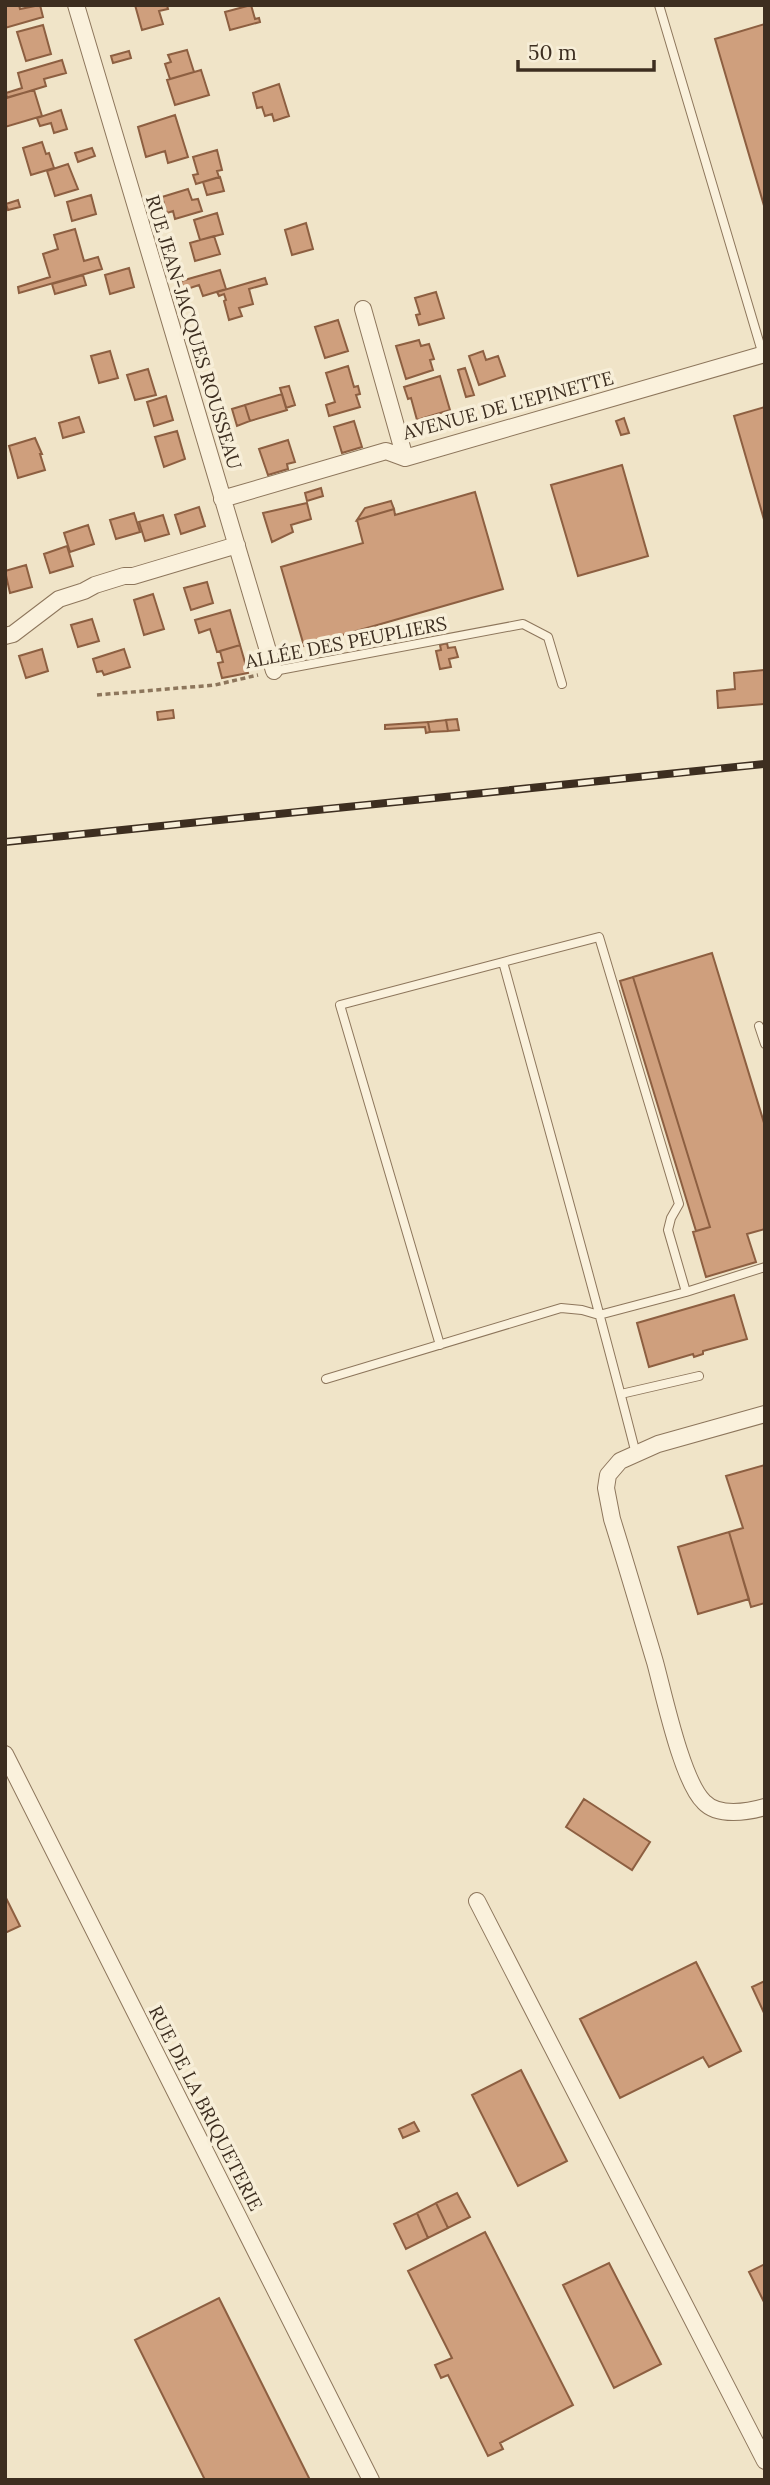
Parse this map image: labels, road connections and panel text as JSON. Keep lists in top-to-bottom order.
{
  "streets": {
    "street": ["RUE JEAN-JACQUES ROUSSEAU", "AVENUE DE L'EPINETTE", "RUE DE LA BRIQUETERIE"],
    "lane": ["ALLÉE DES PEUPLIERS"]
  },
  "crossings": [
    ["RUE JEAN-JACQUES ROUSSEAU", "AVENUE DE L'EPINETTE"],
    ["RUE JEAN-JACQUES ROUSSEAU", "ALLÉE DES PEUPLIERS"]
  ],
  "scale_bar": "50 m"
}
